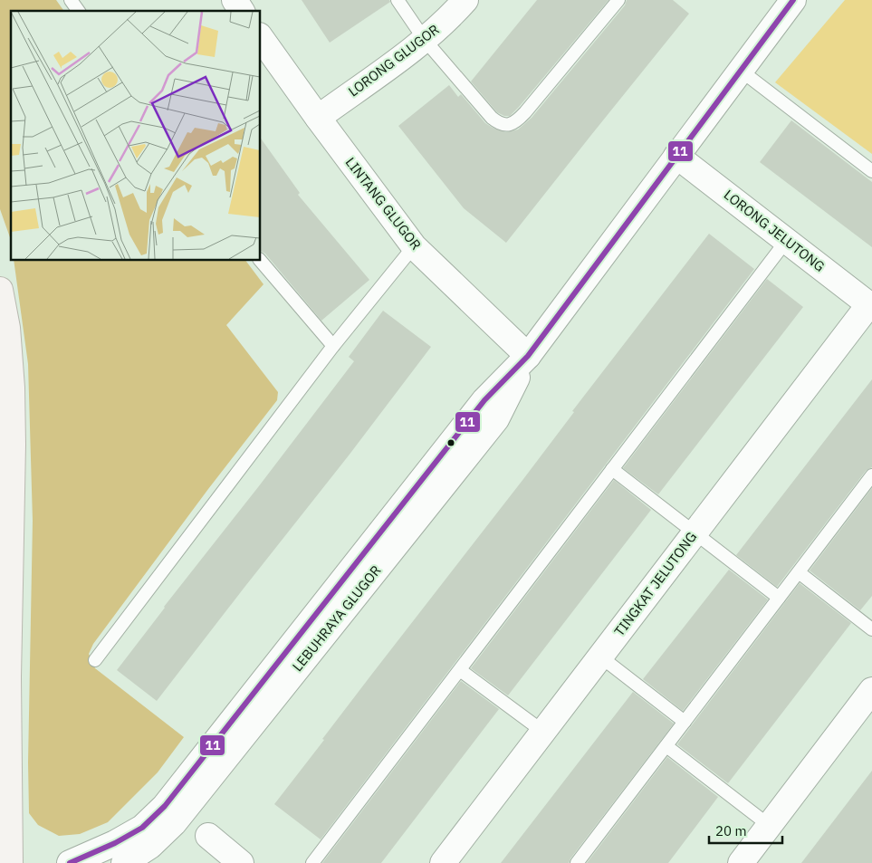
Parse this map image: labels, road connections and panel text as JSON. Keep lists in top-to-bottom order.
{
  "streets": {
    "street": [
      "LORONG GLUGOR",
      "LINTANG GLUGOR",
      "LORONG JELUTONG",
      "TINGKAT JELUTONG",
      "LEBUHRAYA GLUGOR"
    ]
  },
  "crossings": [
    ["LORONG GLUGOR", "LINTANG GLUGOR"],
    ["LINTANG GLUGOR", "LEBUHRAYA GLUGOR"],
    ["LORONG JELUTONG", "TINGKAT JELUTONG"],
    ["LORONG JELUTONG", "LEBUHRAYA GLUGOR"]
  ],
  "lines": ["transit line 11"],
  "scale_bar": "20 m"
}
